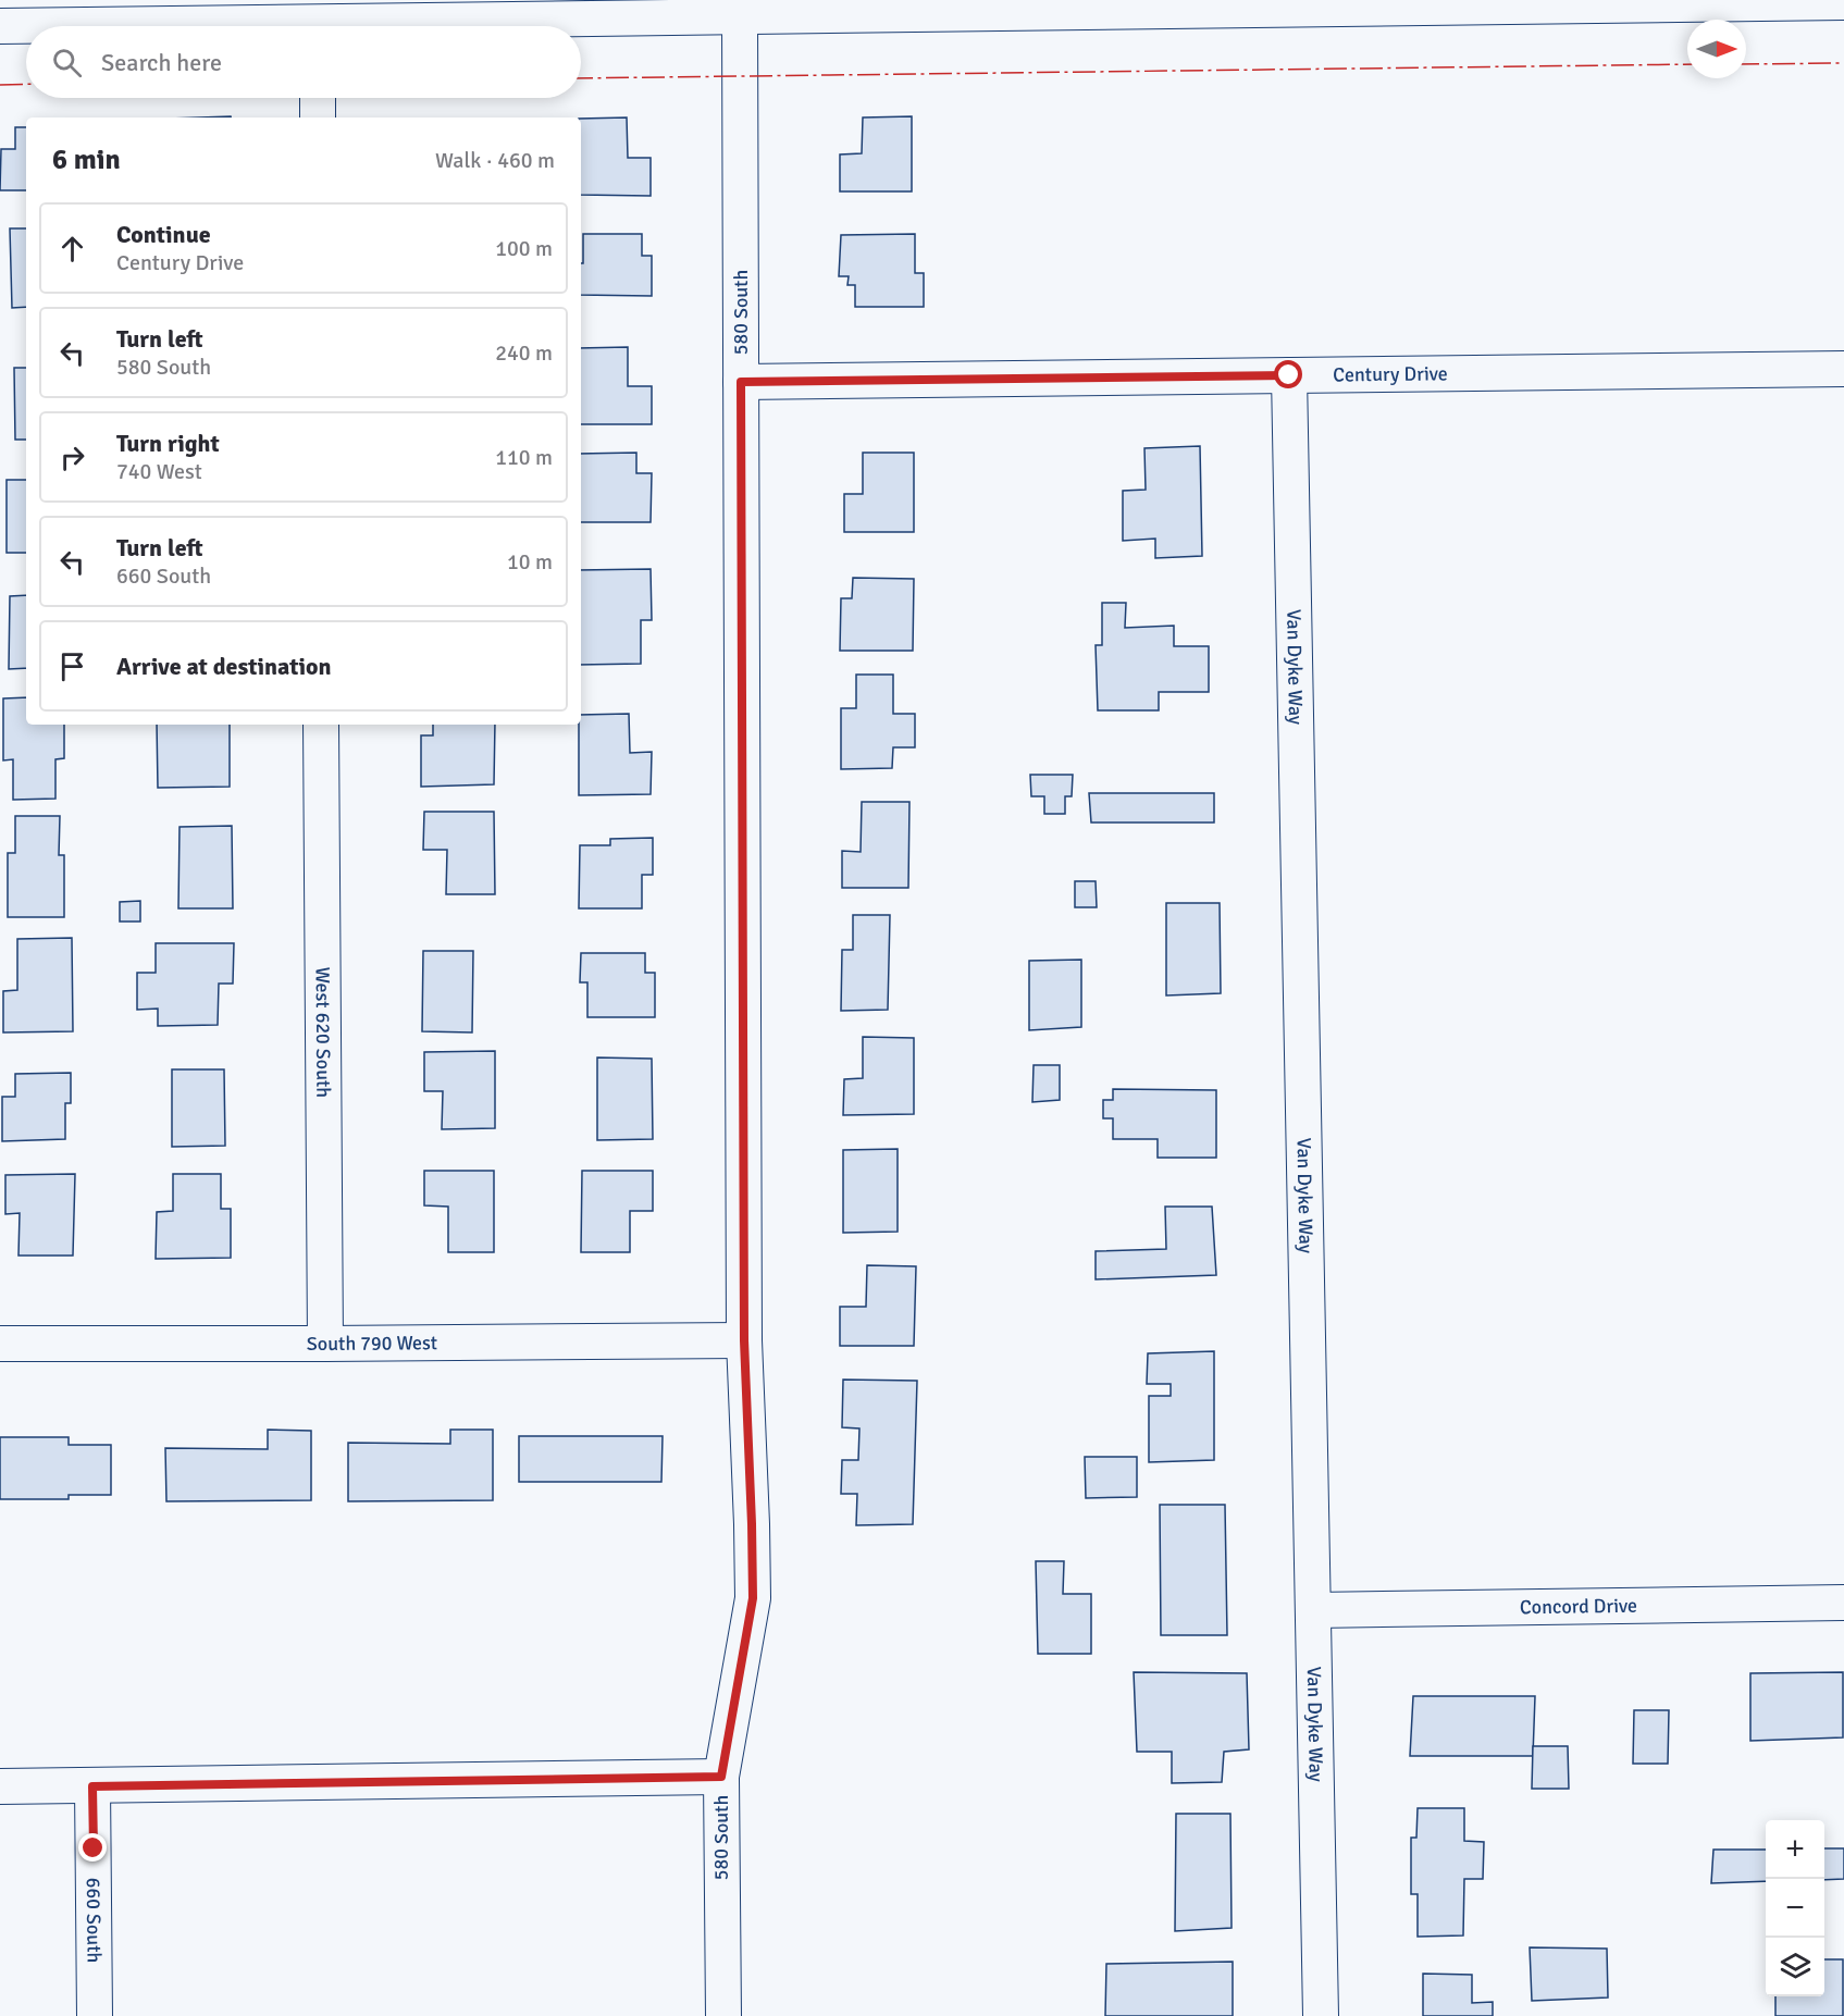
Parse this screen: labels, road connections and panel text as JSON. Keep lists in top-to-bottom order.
{
  "streets": {
    "street": [
      "580 South",
      "Century Drive",
      "Van Dyke Way",
      "West 620 South",
      "South 790 West",
      "Concord Drive",
      "660 South"
    ]
  },
  "crossings": [
    ["580 South", "Century Drive"],
    ["580 South", "South 790 West"],
    ["Century Drive", "Van Dyke Way"],
    ["Van Dyke Way", "Concord Drive"],
    ["West 620 South", "South 790 West"]
  ],
  "north": "right",
  "page": {
    "search": "Search here",
    "heading": ["6 min", "Walk · 460 m"],
    "list": [
      ["Continue", "Century Drive", "100 m"],
      ["Turn left", "580 South", "240 m"],
      ["Turn right", "740 West", "110 m"],
      ["Turn left", "660 South", "10 m"],
      "Arrive at destination"
    ],
    "map_buttons": ["+", "−"]
  }
}
